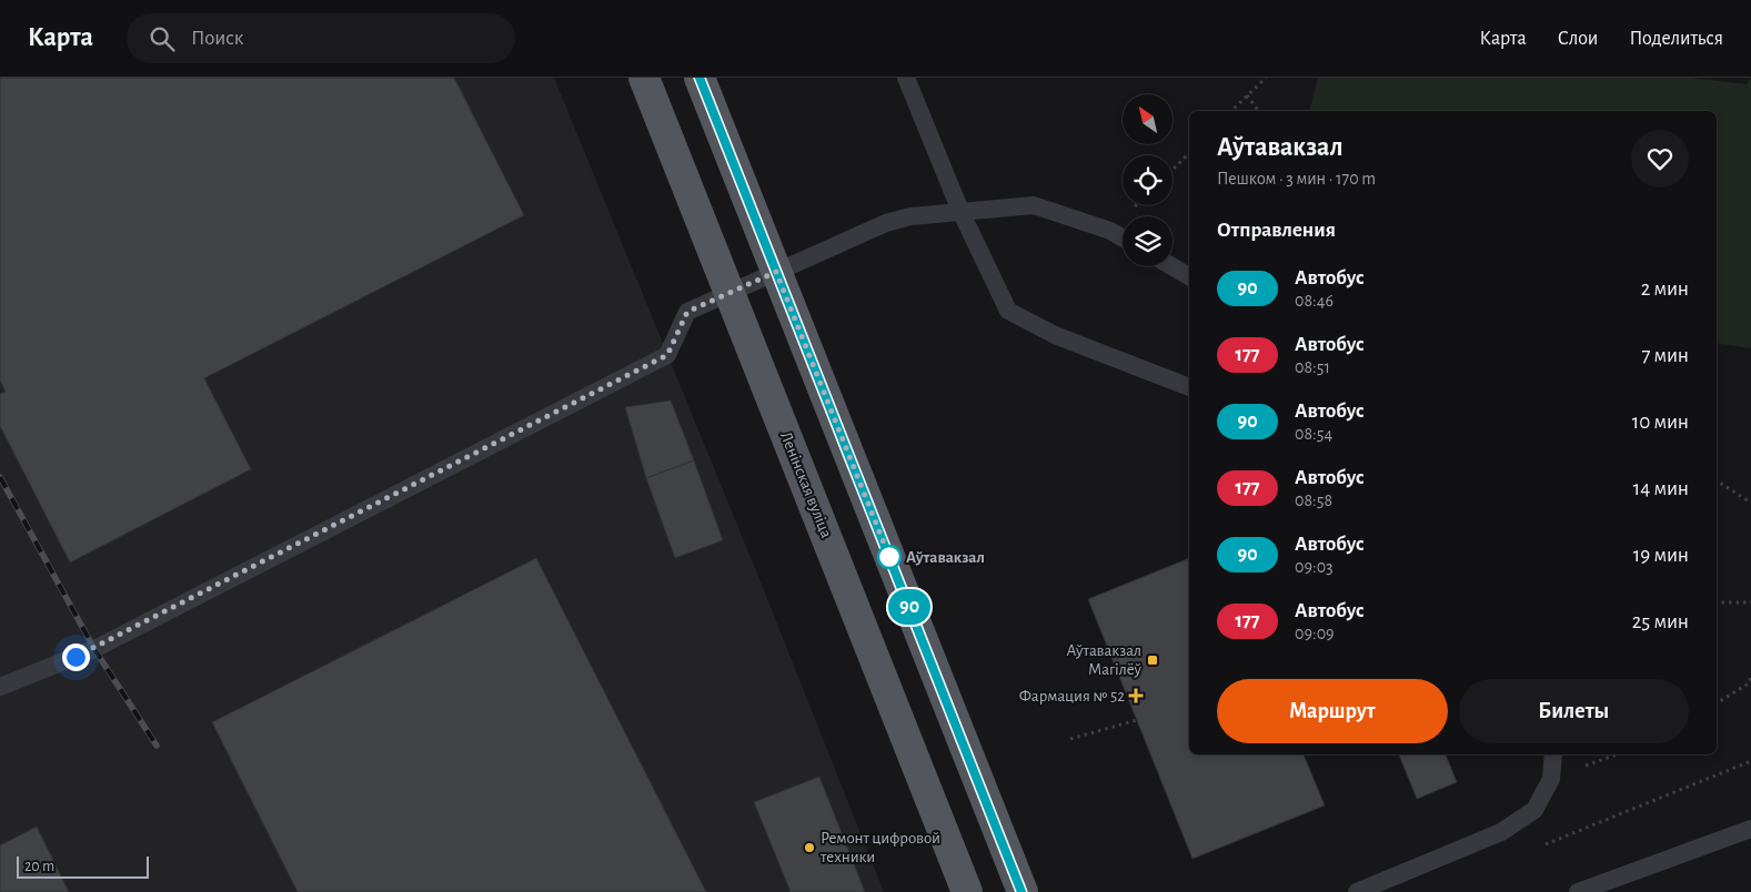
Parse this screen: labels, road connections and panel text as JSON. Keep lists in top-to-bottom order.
{
  "streets": {
    "main road": ["Ленінская вуліца"]
  },
  "places": {
    "other": ["Аўтавакзал", "Ремонт цифровой техники"],
    "transit": ["Аўтавакзал Магілёў"],
    "health": ["Фармация № 52"]
  },
  "lines": ["bus line 90"],
  "scale_bar": "20 m",
  "north": "top left",
  "page": {
    "header": "Карта",
    "search": "Поиск",
    "nav": ["Карта", "Слои", "Поделиться"],
    "on_map": "90",
    "heading": [
      ["Аўтавакзал", "Пешком · 3 мин · 170 m"],
      "Отправления"
    ],
    "list": [
      {
        "mark": "90",
        "name": "Автобус",
        "note": "08:46",
        "value": "2 мин"
      },
      {
        "mark": "177",
        "name": "Автобус",
        "note": "08:51",
        "value": "7 мин"
      },
      {
        "mark": "90",
        "name": "Автобус",
        "note": "08:54",
        "value": "10 мин"
      },
      {
        "mark": "177",
        "name": "Автобус",
        "note": "08:58",
        "value": "14 мин"
      },
      {
        "mark": "90",
        "name": "Автобус",
        "note": "09:03",
        "value": "19 мин"
      },
      {
        "mark": "177",
        "name": "Автобус",
        "note": "09:09",
        "value": "25 мин"
      }
    ],
    "buttons": ["Маршрут", "Билеты"],
    "scale": "20 m"
  }
}
